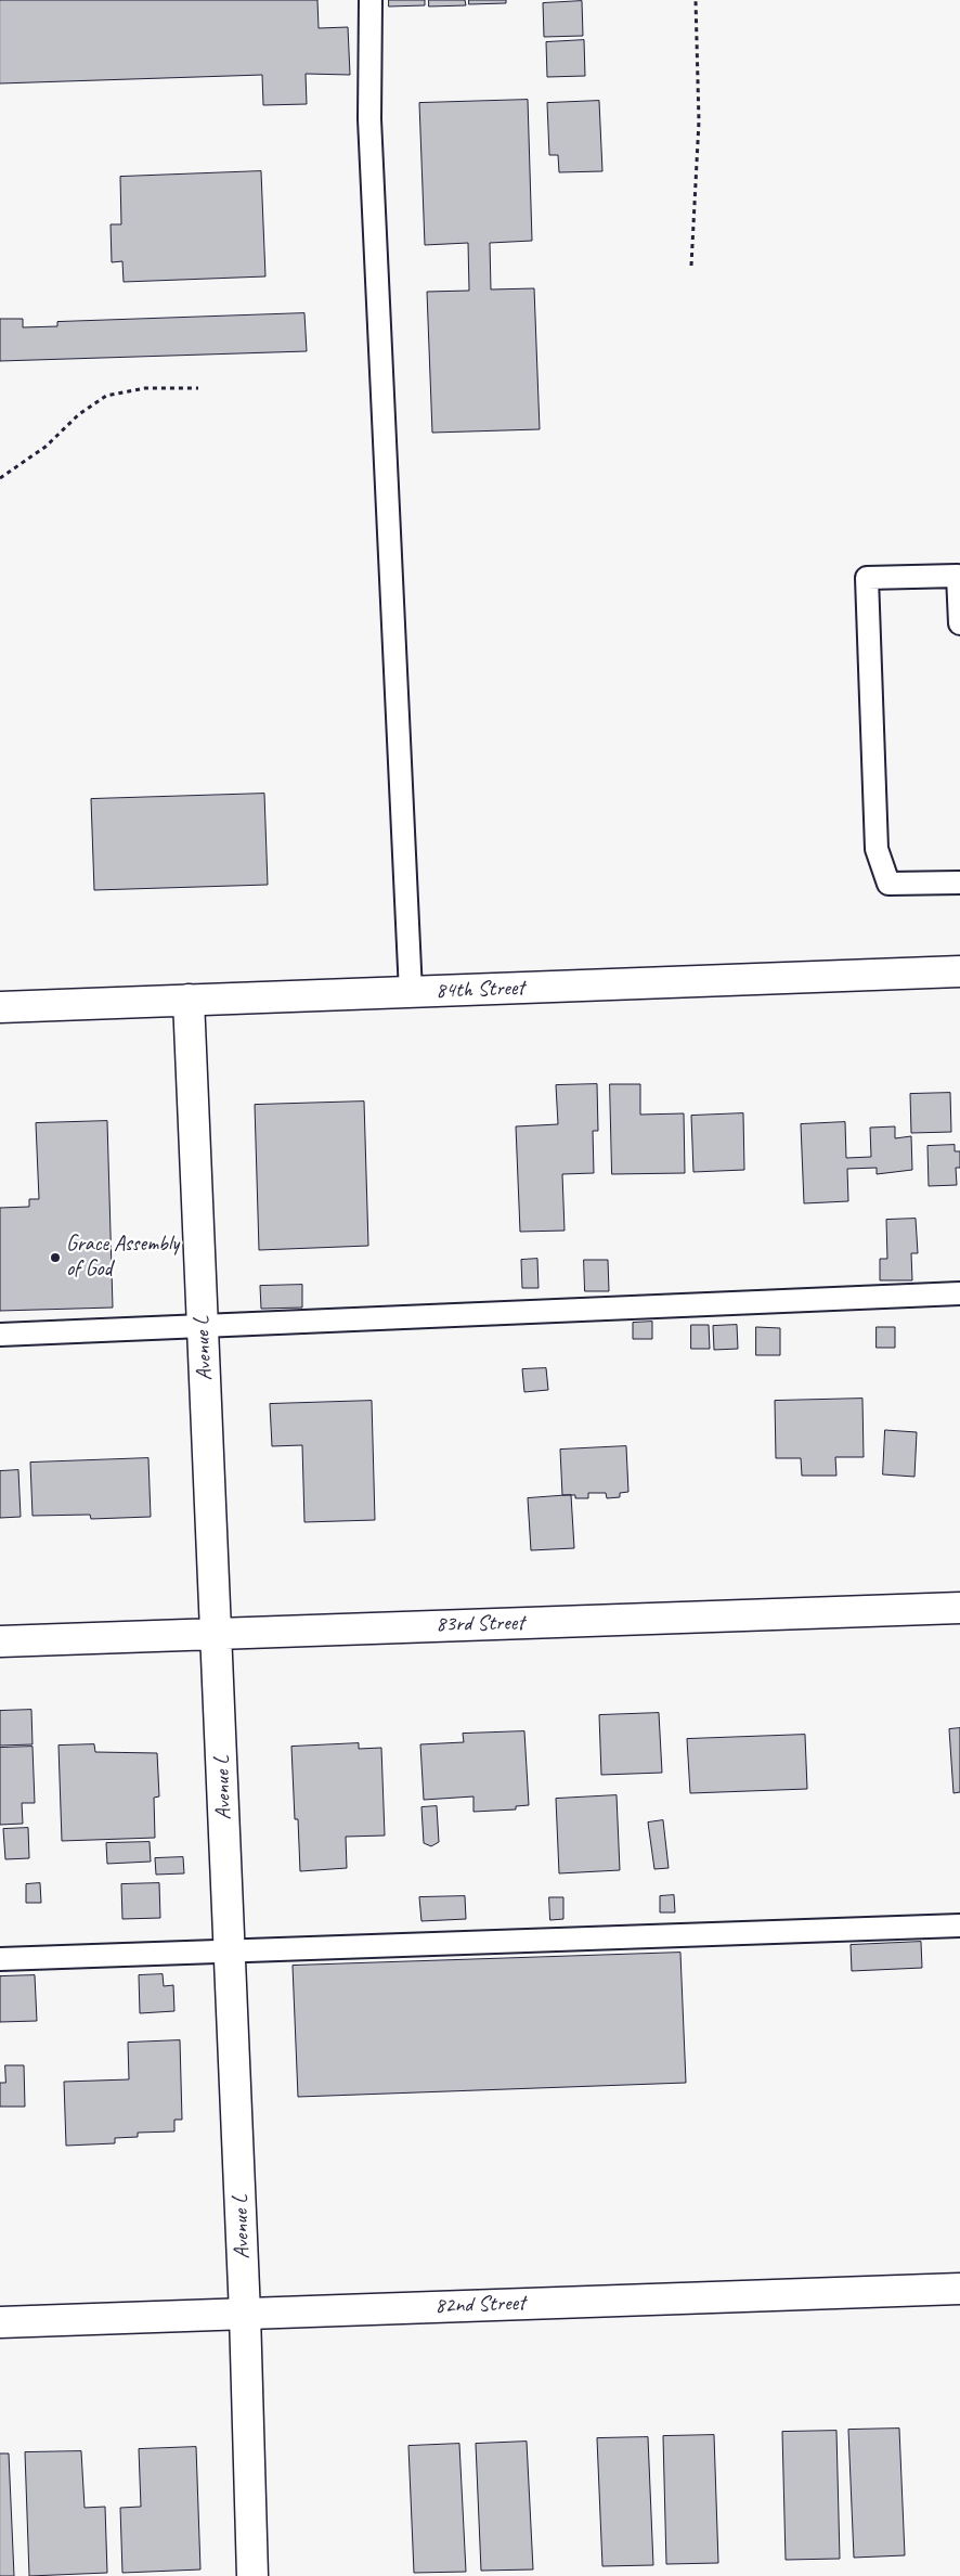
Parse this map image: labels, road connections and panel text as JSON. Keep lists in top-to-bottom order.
{
  "streets": {
    "street": [
      "84th Street",
      "Avenue L",
      "83rd Street",
      "82nd Street"
    ]
  },
  "crossings": [
    ["84th Street", "Avenue L"],
    ["Avenue L", "83rd Street"],
    ["Avenue L", "82nd Street"]
  ],
  "places": ["Grace Assembly of God"]
}
